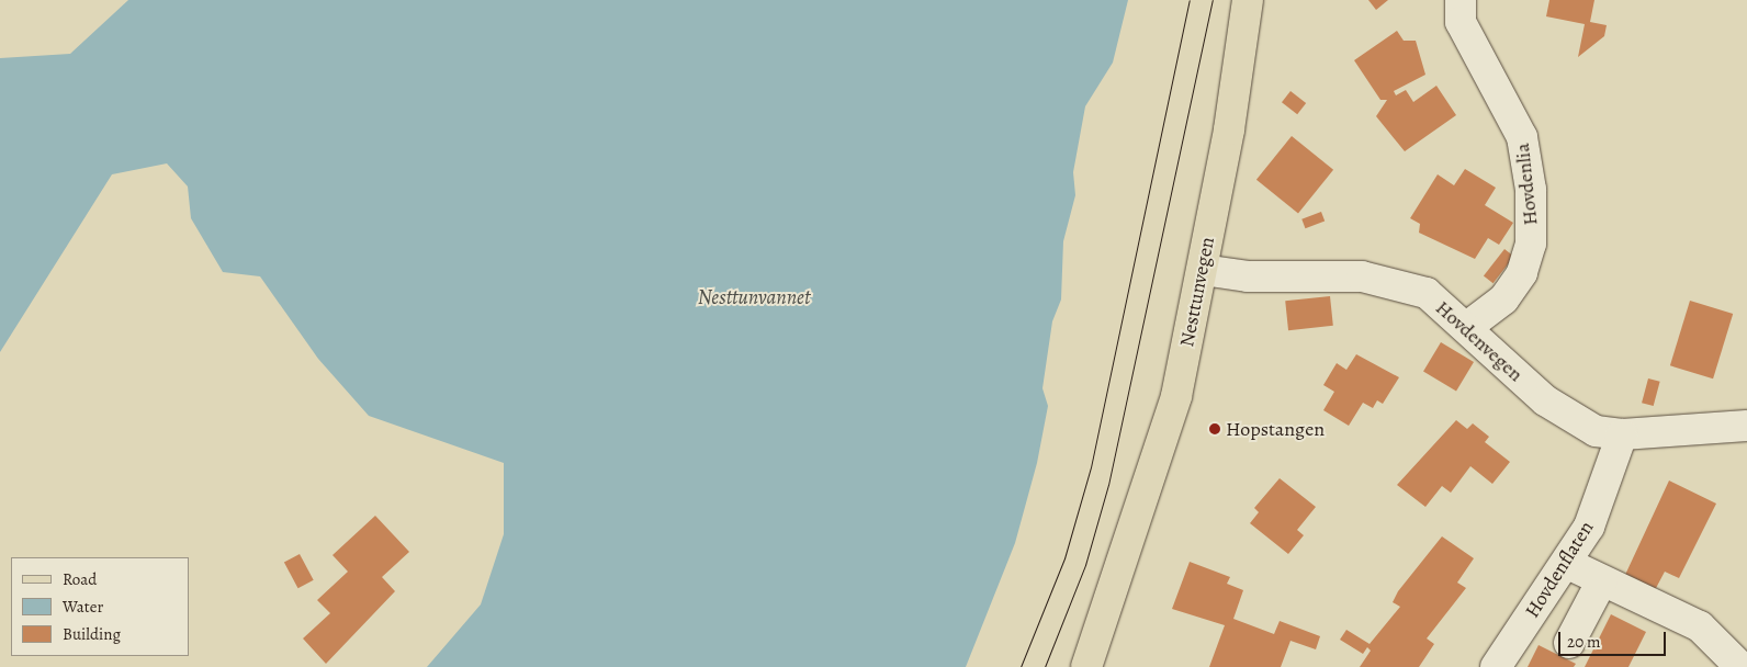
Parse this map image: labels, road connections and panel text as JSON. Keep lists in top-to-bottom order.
{
  "streets": {
    "main road": ["Nesttunvegen"],
    "street": ["Hovdenlia", "Hovdenvegen", "Hovdenflaten"]
  },
  "crossings": [
    ["Hovdenlia", "Hovdenvegen"],
    ["Nesttunvegen", "Hovdenvegen"],
    ["Hovdenvegen", "Hovdenflaten"]
  ],
  "water": ["Nesttunvannet"],
  "places": ["Hopstangen"],
  "legend": ["Road", "Water", "Building"],
  "scale_bar": "20 m"
}
